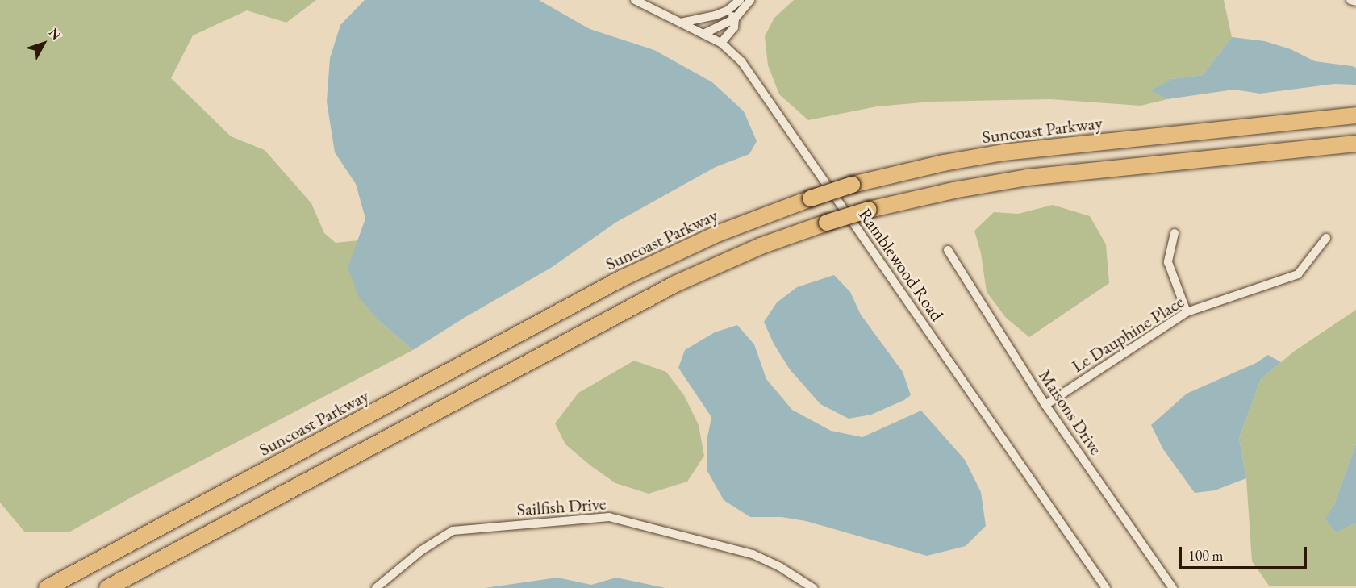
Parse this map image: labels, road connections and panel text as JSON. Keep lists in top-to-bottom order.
{
  "streets": {
    "highway": ["Suncoast Parkway"],
    "street": [
      "Ramblewood Road",
      "Le Dauphine Place",
      "Maisons Drive",
      "Sailfish Drive"
    ]
  },
  "crossings": [
    ["Le Dauphine Place", "Maisons Drive"]
  ],
  "scale_bar": "100 m",
  "north": "top right"
}
